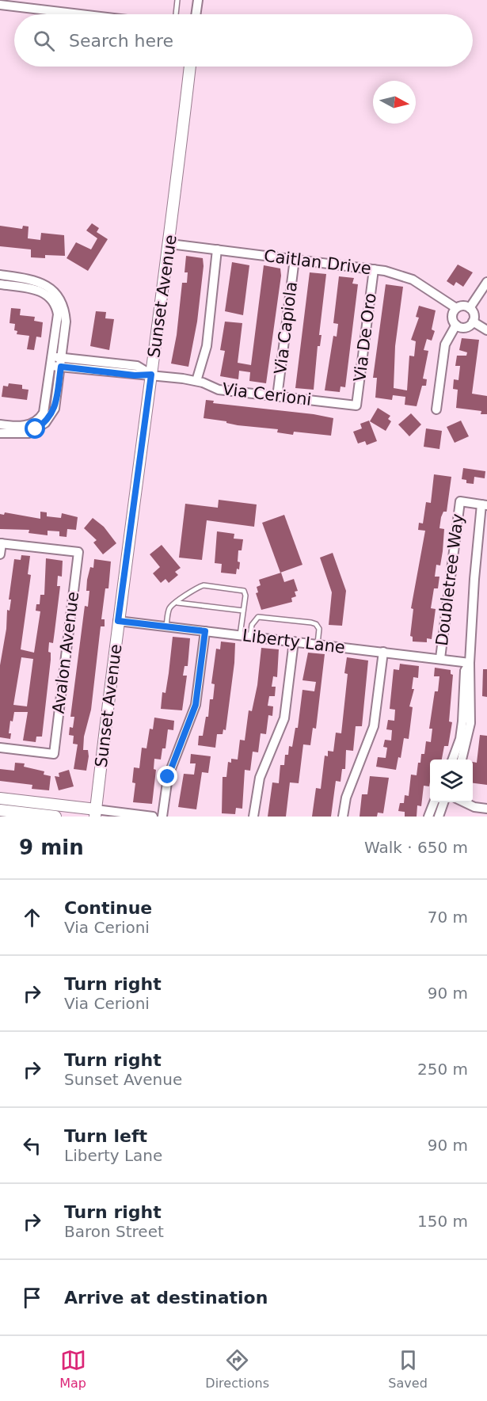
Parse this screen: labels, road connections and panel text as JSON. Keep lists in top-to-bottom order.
{
  "streets": {
    "main road": ["Sunset Avenue"],
    "street": [
      "Caitlan Drive",
      "Via Capiola",
      "Via De Oro",
      "Via Cerioni",
      "Doubletree Way",
      "Liberty Lane",
      "Avalon Avenue"
    ]
  },
  "crossings": [
    ["Caitlan Drive", "Sunset Avenue"],
    ["Caitlan Drive", "Via Capiola"],
    ["Caitlan Drive", "Via De Oro"],
    ["Sunset Avenue", "Via Cerioni"],
    ["Sunset Avenue", "Liberty Lane"],
    ["Via Capiola", "Via Cerioni"],
    ["Via De Oro", "Via Cerioni"],
    ["Doubletree Way", "Liberty Lane"]
  ],
  "north": "right",
  "page": {
    "search": "Search here",
    "heading": ["9 min", "Walk · 650 m"],
    "list": [
      ["Continue", "Via Cerioni", "70 m"],
      ["Turn right", "Via Cerioni", "90 m"],
      ["Turn right", "Sunset Avenue", "250 m"],
      ["Turn left", "Liberty Lane", "90 m"],
      ["Turn right", "Baron Street", "150 m"],
      "Arrive at destination"
    ],
    "nav": ["Map", "Directions", "Saved"]
  }
}
